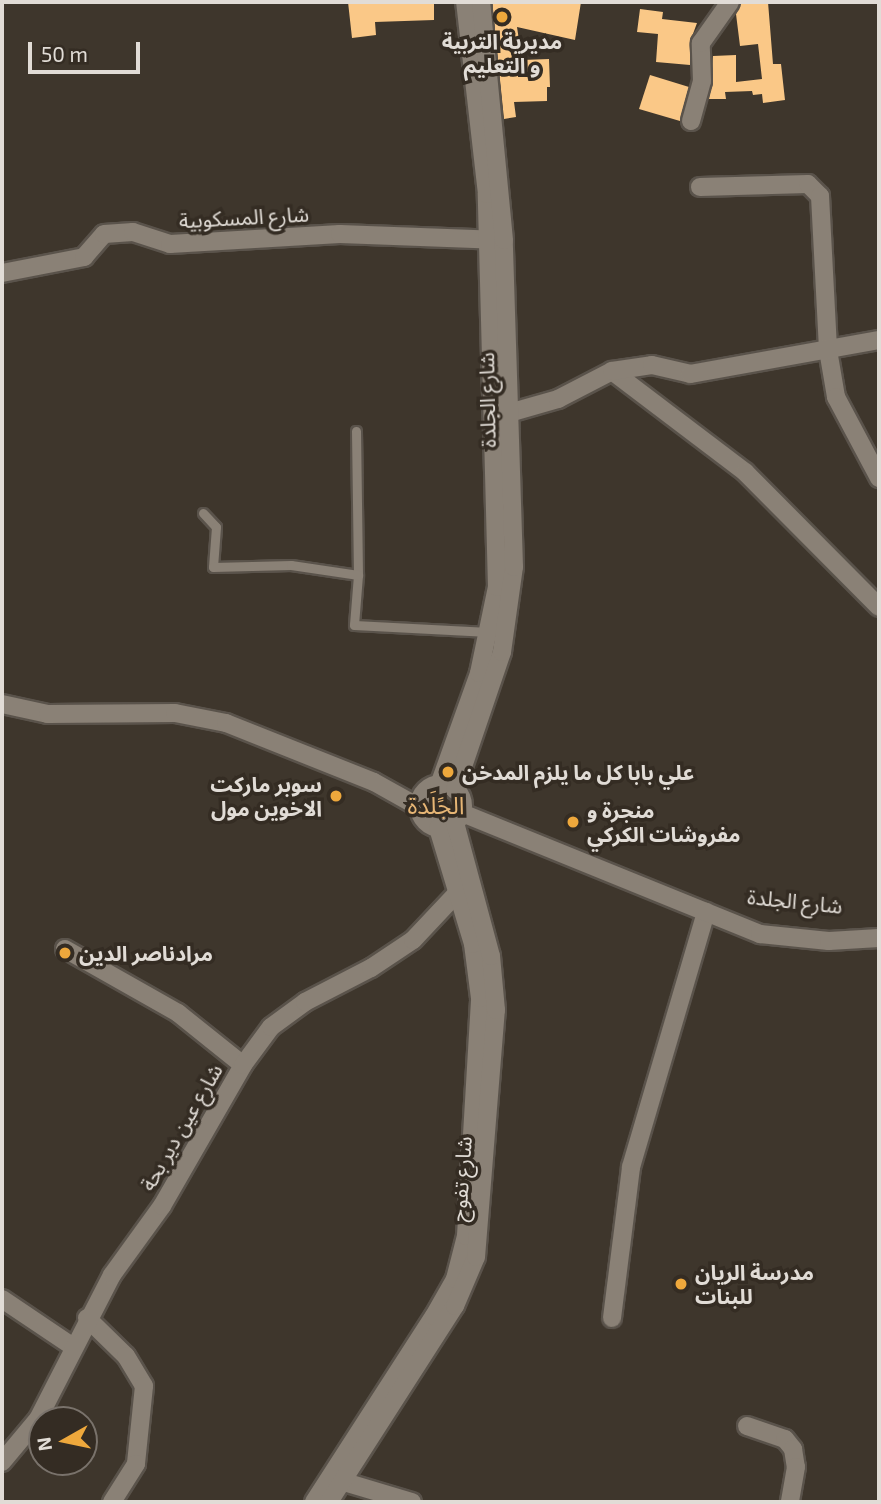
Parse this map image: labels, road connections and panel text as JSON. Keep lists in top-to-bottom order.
{
  "streets": {
    "street": [
      "شارع المسكوبية",
      "شارع الجلدة",
      "شارع عين دير بحة",
      "شارع تفوح"
    ]
  },
  "crossings": [
    ["شارع المسكوبية", "شارع الجلدة"],
    ["شارع عين دير بحة", "شارع تفوح"]
  ],
  "districts": ["الجًلَدة"],
  "places": [
    "مديرية التربية و التعليم",
    "علي بابا كل ما يلزم المدخن",
    "سوبر ماركت الاخوين مول",
    "منجرة و مفروشات الكركي",
    "مرادناصر الدين",
    "مدرسة الريان للبنات"
  ],
  "scale_bar": "50 m",
  "north": "left"
}
